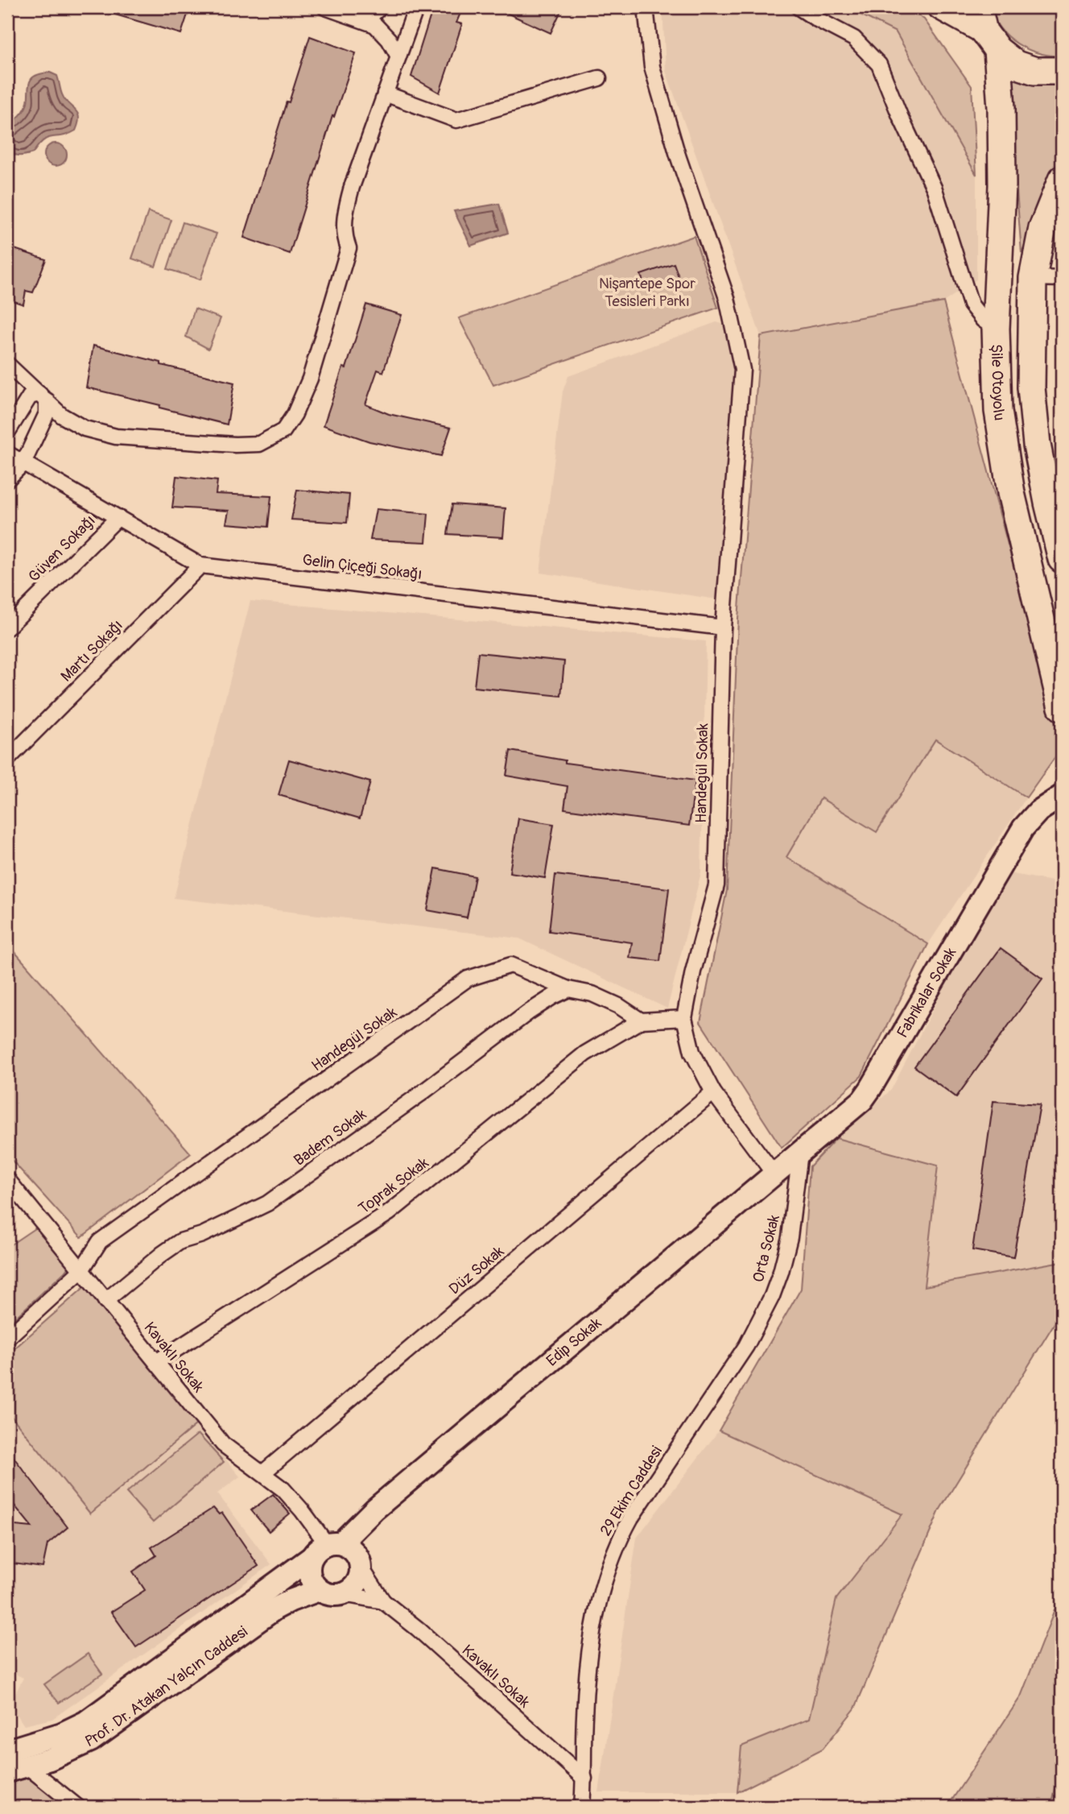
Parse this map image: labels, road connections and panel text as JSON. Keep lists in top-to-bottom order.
{
  "streets": {
    "highway": ["Şile Otoyolu"],
    "main road": ["Fabrikalar Sokak", "Edip Sokak", "Prof. Dr. Atakan Yalçın Caddesi"],
    "street": [
      "Güven Sokağı",
      "Gelin Çiçeği Sokağı",
      "Martı Sokağı",
      "Handegül Sokak",
      "Badem Sokak",
      "Toprak Sokak",
      "Orta Sokak",
      "Düz Sokak",
      "Kavaklı Sokak",
      "29 Ekim Caddesi"
    ]
  },
  "crossings": [
    ["Güven Sokağı", "Gelin Çiçeği Sokağı"],
    ["Gelin Çiçeği Sokağı", "Martı Sokağı"],
    ["Gelin Çiçeği Sokağı", "Handegül Sokak"],
    ["Handegül Sokak", "Fabrikalar Sokak"],
    ["Handegül Sokak", "Badem Sokak"],
    ["Handegül Sokak", "Toprak Sokak"],
    ["Handegül Sokak", "Düz Sokak"],
    ["Handegül Sokak", "Edip Sokak"],
    ["Handegül Sokak", "Kavaklı Sokak"],
    ["Fabrikalar Sokak", "Orta Sokak"],
    ["Fabrikalar Sokak", "Edip Sokak"],
    ["Badem Sokak", "Kavaklı Sokak"],
    ["Toprak Sokak", "Kavaklı Sokak"],
    ["Orta Sokak", "29 Ekim Caddesi"],
    ["Düz Sokak", "Kavaklı Sokak"],
    ["Edip Sokak", "Kavaklı Sokak"],
    ["Edip Sokak", "Prof. Dr. Atakan Yalçın Caddesi"],
    ["Kavaklı Sokak", "29 Ekim Caddesi"],
    ["Kavaklı Sokak", "Prof. Dr. Atakan Yalçın Caddesi"]
  ],
  "parks": ["Nişantepe Spor Tesisleri Parkı"]
}
